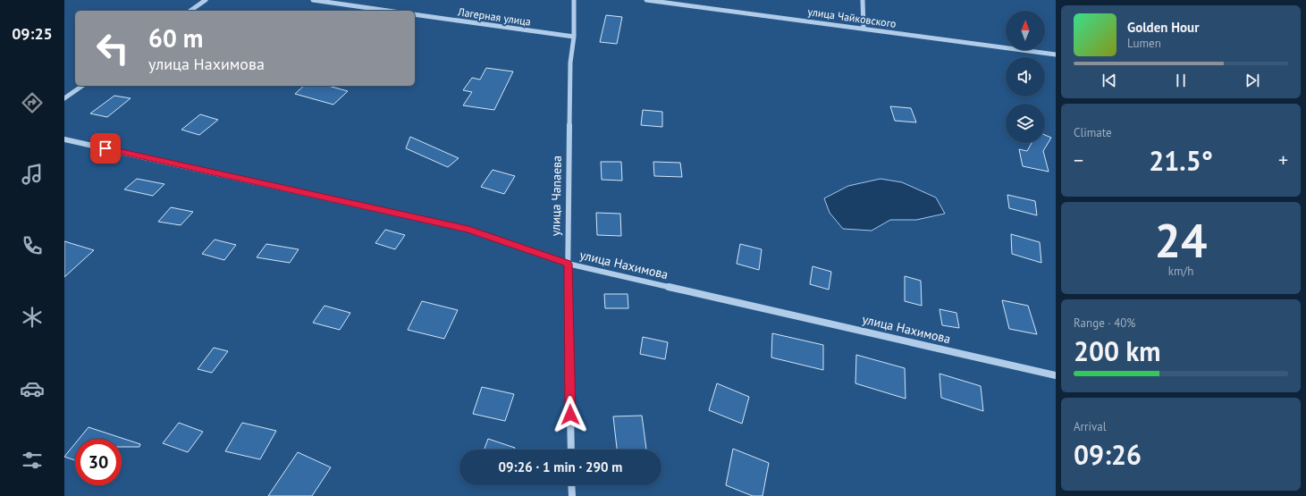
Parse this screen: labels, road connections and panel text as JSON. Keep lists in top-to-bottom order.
{
  "streets": {
    "street": [
      "Лагерная улица",
      "улица Чайковского",
      "улица Чапаева",
      "улица Нахимова"
    ]
  },
  "crossings": [
    ["Лагерная улица", "улица Чапаева"],
    ["улица Чапаева", "улица Нахимова"]
  ],
  "north": "top",
  "page": {
    "tabs": "09:25",
    "turn": ["60 m", "улица Нахимова"],
    "song": ["Golden Hour", "Lumen"],
    "tile": [
      "Climate",
      ["24", "km/h"],
      ["Range · 40%", "200 km"],
      ["Arrival", "09:26"]
    ],
    "heat": ["−", "21.5°", "+"],
    "limit": "30",
    "trip": "09:26 · 1 min · 290 m"
  }
}
